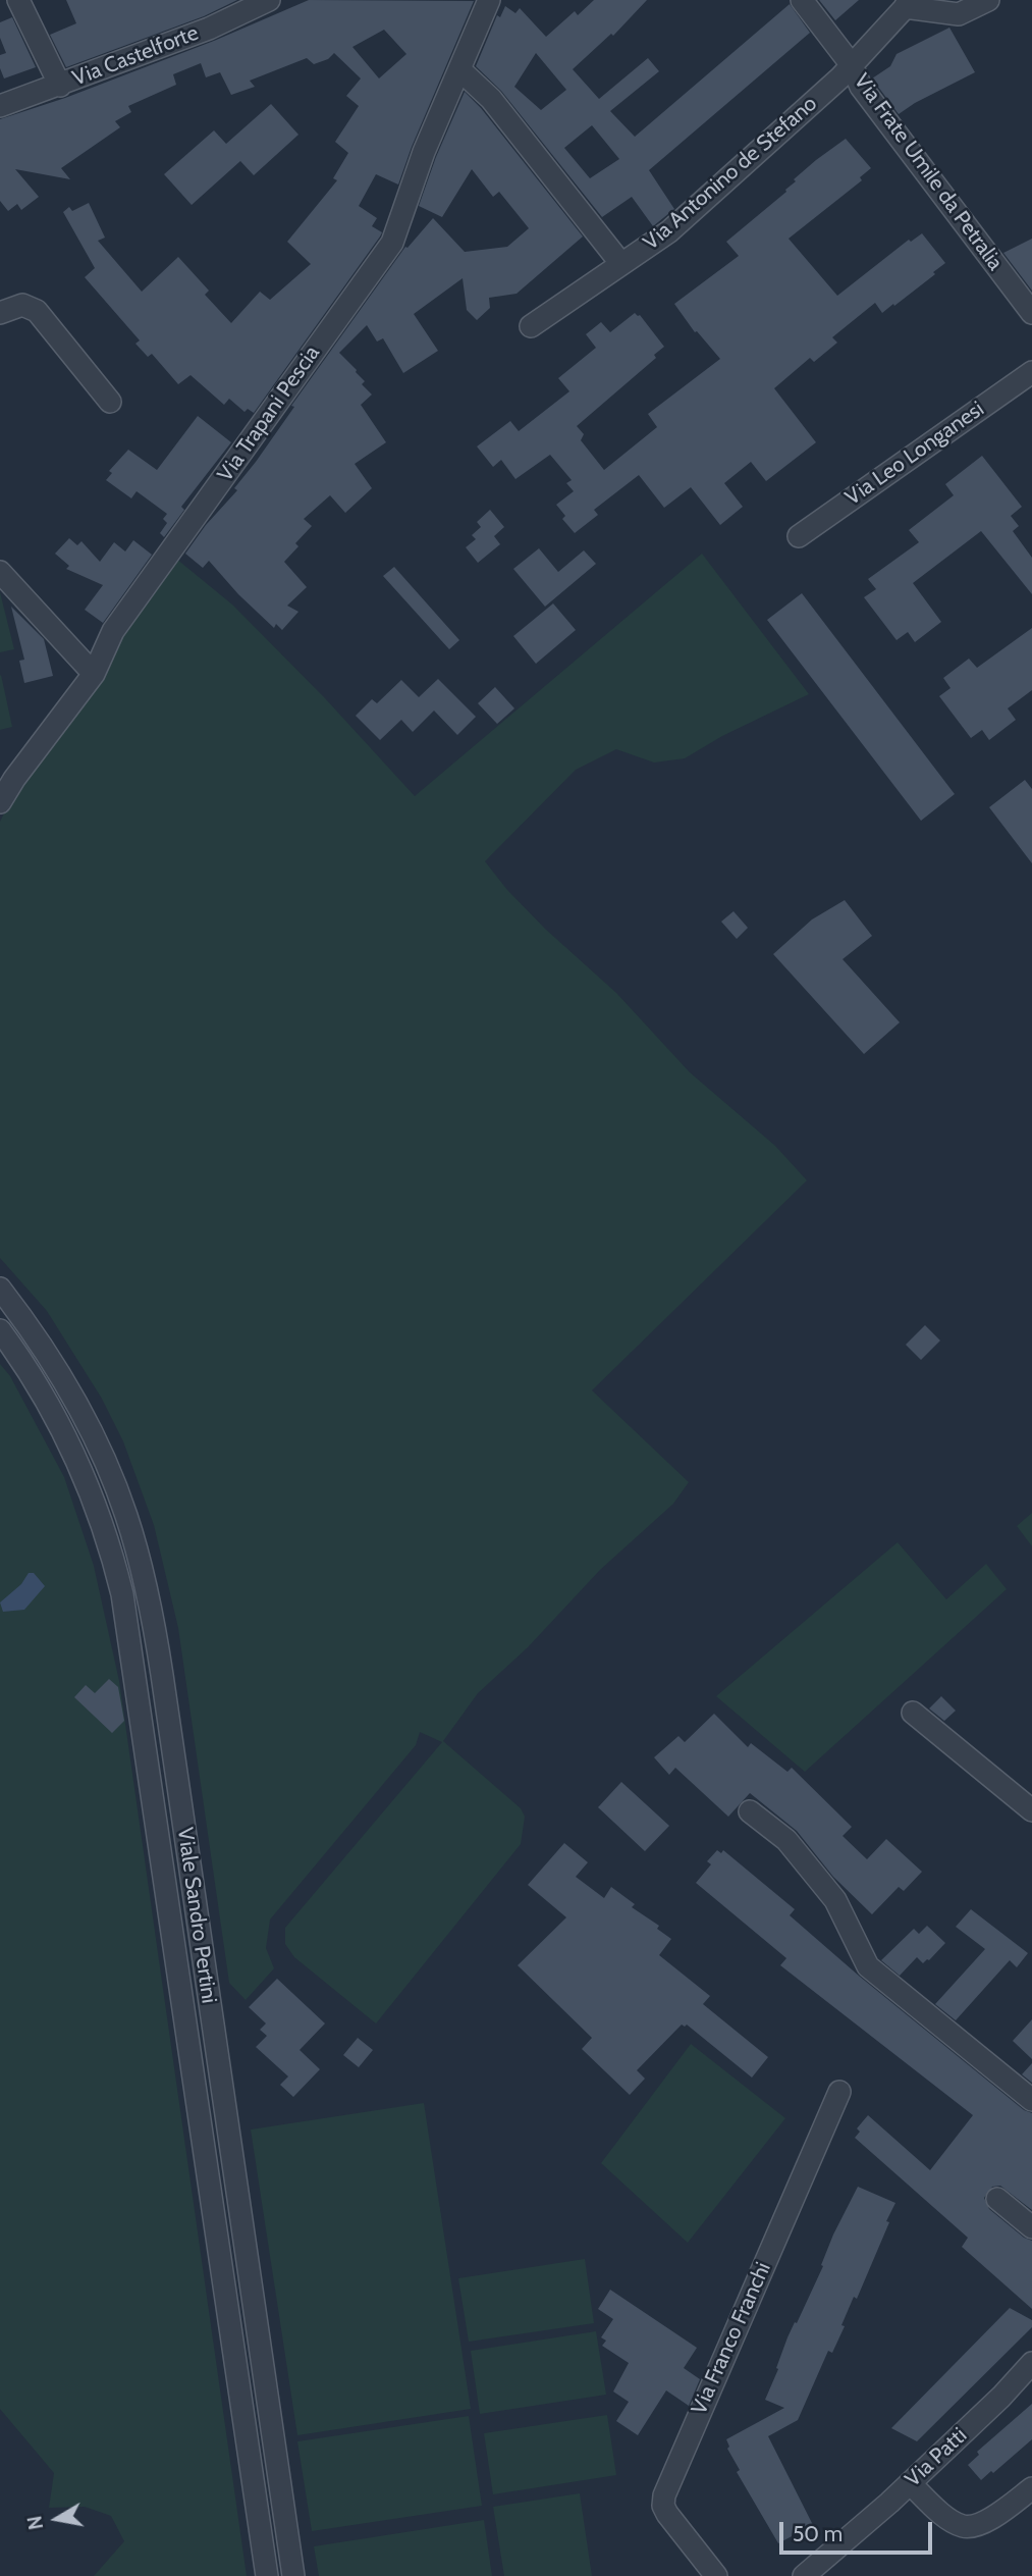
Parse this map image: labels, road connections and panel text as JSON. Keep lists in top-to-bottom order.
{
  "streets": {
    "street": [
      "Via Castelforte",
      "Via Frate Umile da Petralia",
      "Via Antonino de Stefano",
      "Via Trapani Pescia",
      "Via Leo Longanesi",
      "Viale Sandro Pertini",
      "Via Franco Franchi",
      "Via Patti"
    ]
  },
  "crossings": [
    ["Via Frate Umile da Petralia", "Via Antonino de Stefano"]
  ],
  "scale_bar": "50 m",
  "north": "left"
}
